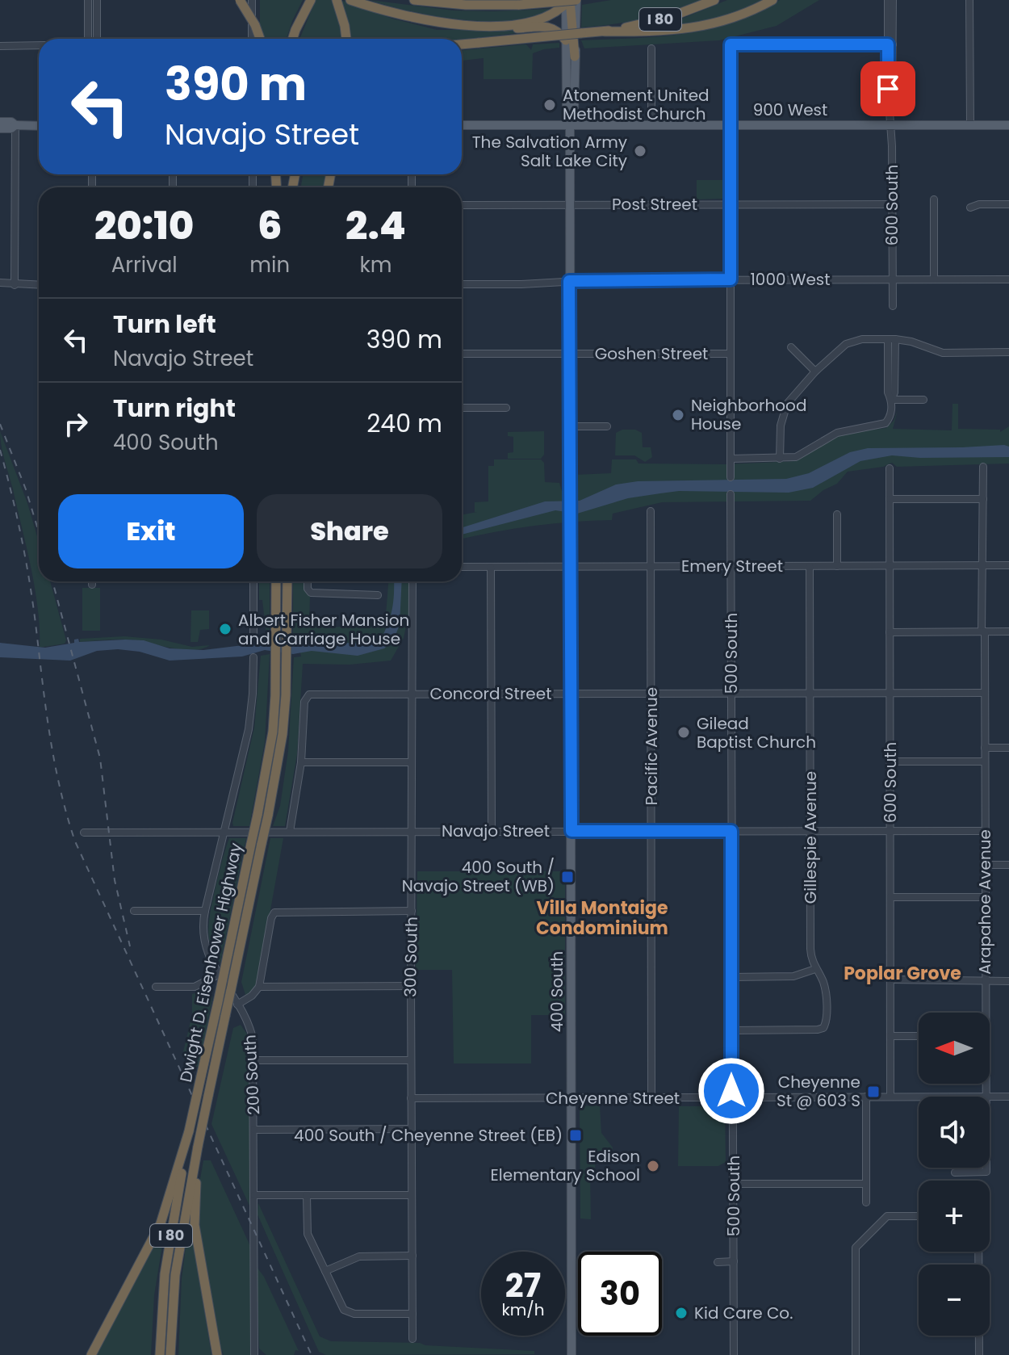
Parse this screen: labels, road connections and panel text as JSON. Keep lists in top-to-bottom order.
{
  "streets": {
    "highway": ["I 80", "Dwight D. Eisenhower Highway"],
    "main road": ["900 West", "400 South"],
    "street": [
      "Post Street",
      "600 South",
      "1000 West",
      "Goshen Street",
      "Emery Street",
      "500 South",
      "Concord Street",
      "Pacific Avenue",
      "Navajo Street",
      "Gillespie Avenue",
      "Arapahoe Avenue",
      "300 South",
      "200 South",
      "Cheyenne Street"
    ]
  },
  "crossings": [
    ["900 West", "600 South"],
    ["900 West", "400 South"],
    ["Post Street", "600 South"],
    ["Post Street", "400 South"],
    ["600 South", "1000 West"],
    ["600 South", "Emery Street"],
    ["600 South", "Concord Street"],
    ["600 South", "Navajo Street"],
    ["600 South", "Cheyenne Street"],
    ["1000 West", "400 South"],
    ["Goshen Street", "400 South"],
    ["Emery Street", "500 South"],
    ["Emery Street", "Pacific Avenue"],
    ["Emery Street", "Gillespie Avenue"],
    ["Emery Street", "Arapahoe Avenue"],
    ["Emery Street", "400 South"],
    ["500 South", "Concord Street"],
    ["500 South", "Navajo Street"],
    ["500 South", "Gillespie Avenue"],
    ["500 South", "Cheyenne Street"],
    ["Concord Street", "Pacific Avenue"],
    ["Concord Street", "Gillespie Avenue"],
    ["Concord Street", "Arapahoe Avenue"],
    ["Concord Street", "300 South"],
    ["Concord Street", "400 South"],
    ["Pacific Avenue", "Navajo Street"],
    ["Pacific Avenue", "Cheyenne Street"],
    ["Navajo Street", "Gillespie Avenue"],
    ["Navajo Street", "Arapahoe Avenue"],
    ["Navajo Street", "300 South"],
    ["Navajo Street", "400 South"],
    ["Navajo Street", "200 South"],
    ["300 South", "Cheyenne Street"],
    ["400 South", "Cheyenne Street"]
  ],
  "districts": ["Villa Montaige Condominium", "Poplar Grove"],
  "places": {
    "other": [
      "Atonement United Methodist Church",
      "The Salvation Army Salt Lake City",
      "Neighborhood House",
      "Albert Fisher Mansion and Carriage House",
      "Gilead Baptist Church",
      "Edison Elementary School",
      "Kid Care Co."
    ],
    "transit": ["400 South / Navajo Street (WB)", "Cheyenne St @ 603 S", "400 South / Cheyenne Street (EB)"]
  },
  "north": "left",
  "page": {
    "turn": ["390 m", "Navajo Street"],
    "eta": [
      "20:10",
      "Arrival",
      "6",
      "min",
      "2.4",
      "km"
    ],
    "list": [
      {
        "name": "Turn left",
        "note": "Navajo Street",
        "value": "390 m"
      },
      {
        "name": "Turn right",
        "note": "400 South",
        "value": "240 m"
      }
    ],
    "buttons": ["Exit", "Share"],
    "map_buttons": ["+", "−"],
    "speed": "27 km/h",
    "limit": "30"
  }
}
